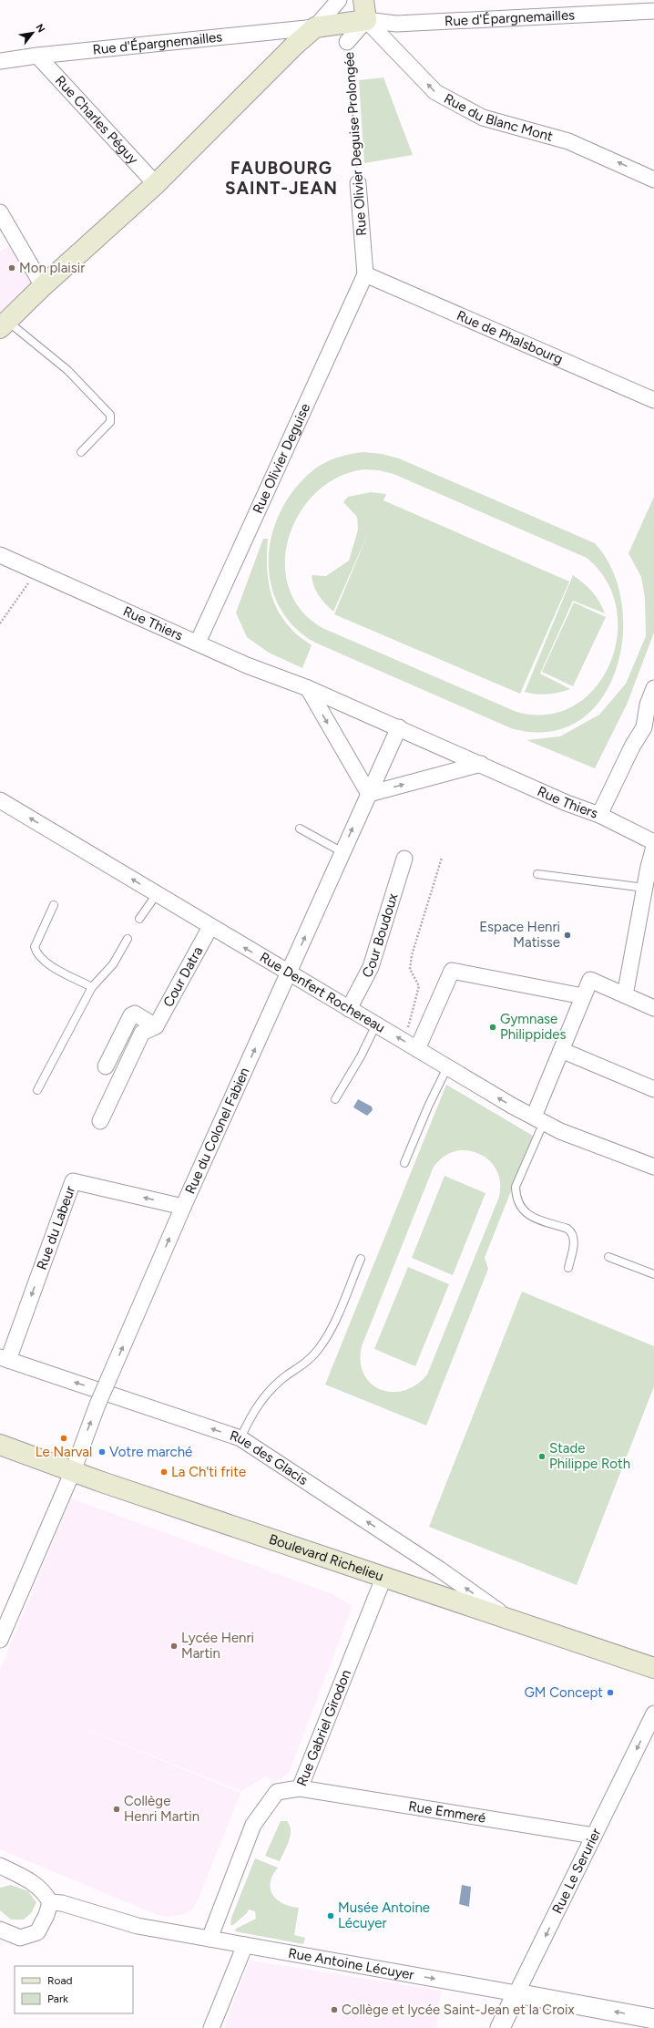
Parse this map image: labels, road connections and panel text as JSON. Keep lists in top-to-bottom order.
{
  "streets": {
    "main road": ["Boulevard Richelieu"],
    "street": [
      "Rue d'Épargnemailles",
      "Rue du Blanc Mont",
      "Rue Charles Péguy",
      "Rue Olivier Deguise Prolongée",
      "Rue de Phalsbourg",
      "Rue Olivier Deguise",
      "Rue Thiers",
      "Cour Boudoux",
      "Cour Datra",
      "Rue Denfert Rochereau",
      "Rue du Colonel Fabien",
      "Rue du Labeur",
      "Rue des Glacis",
      "Rue Gabriel Girodon",
      "Rue Emmeré",
      "Rue Le Serurier",
      "Rue Antoine Lécuyer"
    ]
  },
  "crossings": [
    ["Rue d'Épargnemailles", "Rue du Blanc Mont"],
    ["Rue d'Épargnemailles", "Rue Charles Péguy"],
    ["Rue d'Épargnemailles", "Rue Olivier Deguise Prolongée"],
    ["Rue du Blanc Mont", "Rue Olivier Deguise Prolongée"],
    ["Rue Olivier Deguise Prolongée", "Rue de Phalsbourg"],
    ["Rue Olivier Deguise Prolongée", "Rue Olivier Deguise"],
    ["Rue de Phalsbourg", "Rue Olivier Deguise"],
    ["Rue Olivier Deguise", "Rue Thiers"],
    ["Rue Thiers", "Rue du Colonel Fabien"],
    ["Cour Boudoux", "Rue Denfert Rochereau"],
    ["Cour Datra", "Rue Denfert Rochereau"],
    ["Rue Denfert Rochereau", "Rue du Colonel Fabien"],
    ["Rue du Colonel Fabien", "Rue du Labeur"],
    ["Rue du Colonel Fabien", "Boulevard Richelieu"],
    ["Rue du Labeur", "Rue des Glacis"],
    ["Rue des Glacis", "Boulevard Richelieu"],
    ["Boulevard Richelieu", "Rue Gabriel Girodon"],
    ["Rue Gabriel Girodon", "Rue Emmeré"],
    ["Rue Gabriel Girodon", "Rue Antoine Lécuyer"],
    ["Rue Emmeré", "Rue Le Serurier"],
    ["Rue Le Serurier", "Rue Antoine Lécuyer"]
  ],
  "one_way": [
    "Rue du Blanc Mont",
    "Rue Denfert Rochereau",
    "Rue du Colonel Fabien",
    "Rue des Glacis",
    "Rue Le Serurier"
  ],
  "districts": ["FAUBOURG SAINT-JEAN"],
  "places": [
    "Mon plaisir",
    "Espace Henri Matisse",
    "Gymnase Philippides",
    "Le Narval",
    "Votre marché",
    "Stade Philippe Roth",
    "La Ch'ti frite",
    "Lycée Henri Martin",
    "GM Concept",
    "Collège Henri Martin",
    "Musée Antoine Lécuyer",
    "Collège et lycée Saint-Jean et la Croix"
  ],
  "legend": ["Road", "Park"],
  "north": "top right"
}
